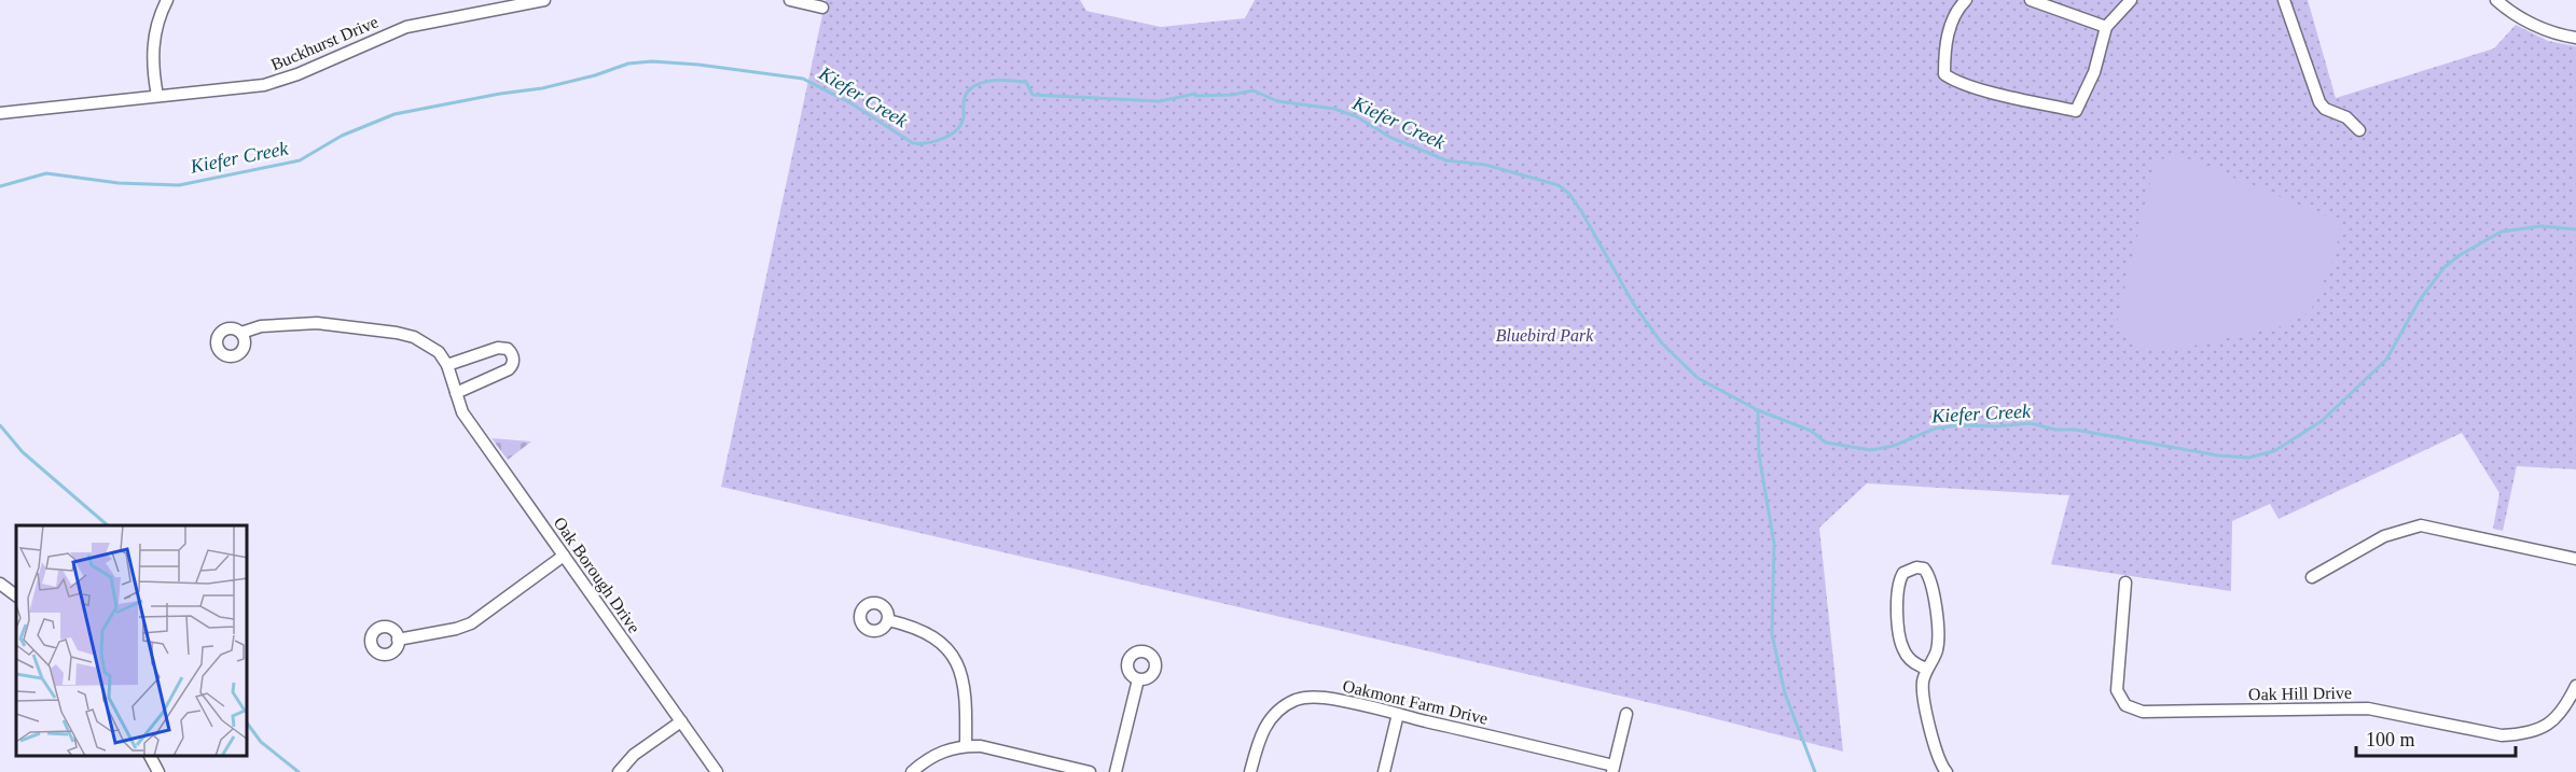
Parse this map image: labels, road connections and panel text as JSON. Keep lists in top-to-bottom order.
{
  "streets": {
    "street": [
      "Buckhurst Drive",
      "Oak Borough Drive",
      "Oak Hill Drive",
      "Oakmont Farm Drive"
    ]
  },
  "water": ["Kiefer Creek"],
  "parks": ["Bluebird Park"],
  "scale_bar": "100 m"
}
